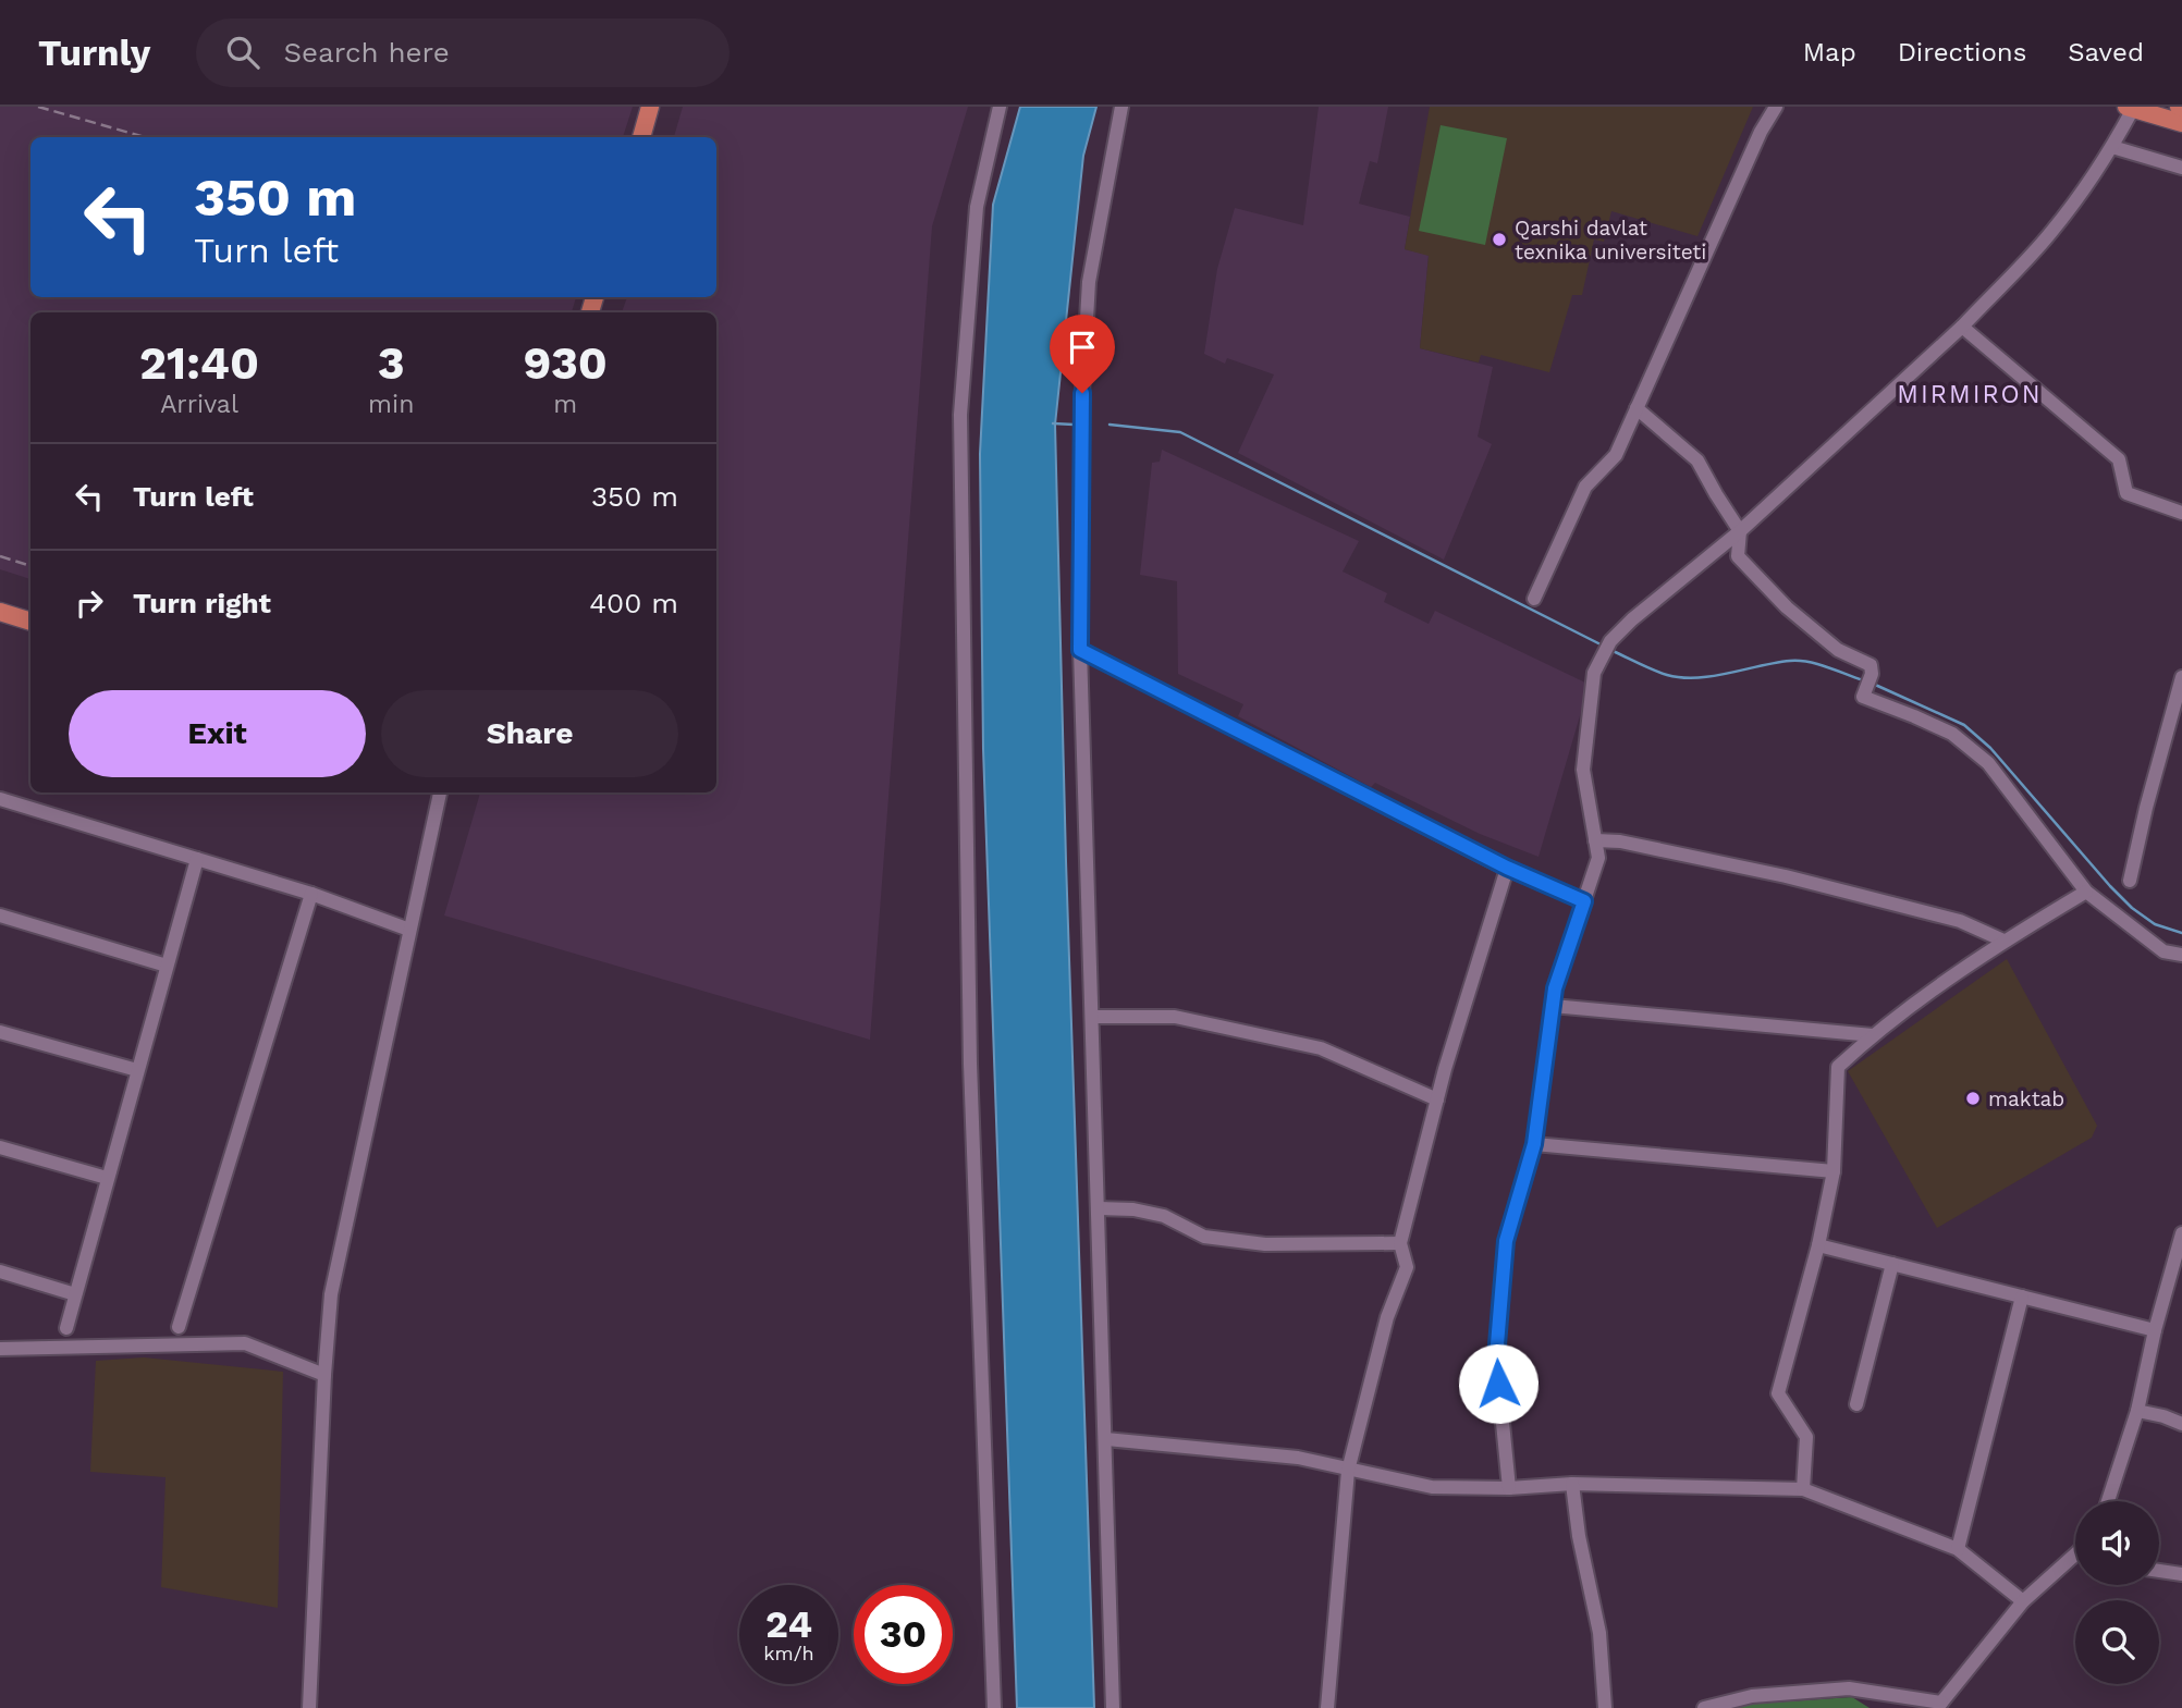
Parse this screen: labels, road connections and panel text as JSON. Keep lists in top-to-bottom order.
{
  "districts": ["MIRMIRON"],
  "places": ["Qarshi davlat texnika universiteti", "maktab"],
  "page": {
    "header": "Turnly",
    "search": "Search here",
    "nav": ["Map", "Directions", "Saved"],
    "turn": ["350 m", "Turn left"],
    "eta": [
      "21:40",
      "Arrival",
      "3",
      "min",
      "930",
      "m"
    ],
    "list": [
      {
        "name": "Turn left",
        "value": "350 m"
      },
      {
        "name": "Turn right",
        "value": "400 m"
      }
    ],
    "buttons": ["Exit", "Share"],
    "speed": "24 km/h",
    "limit": "30"
  }
}
